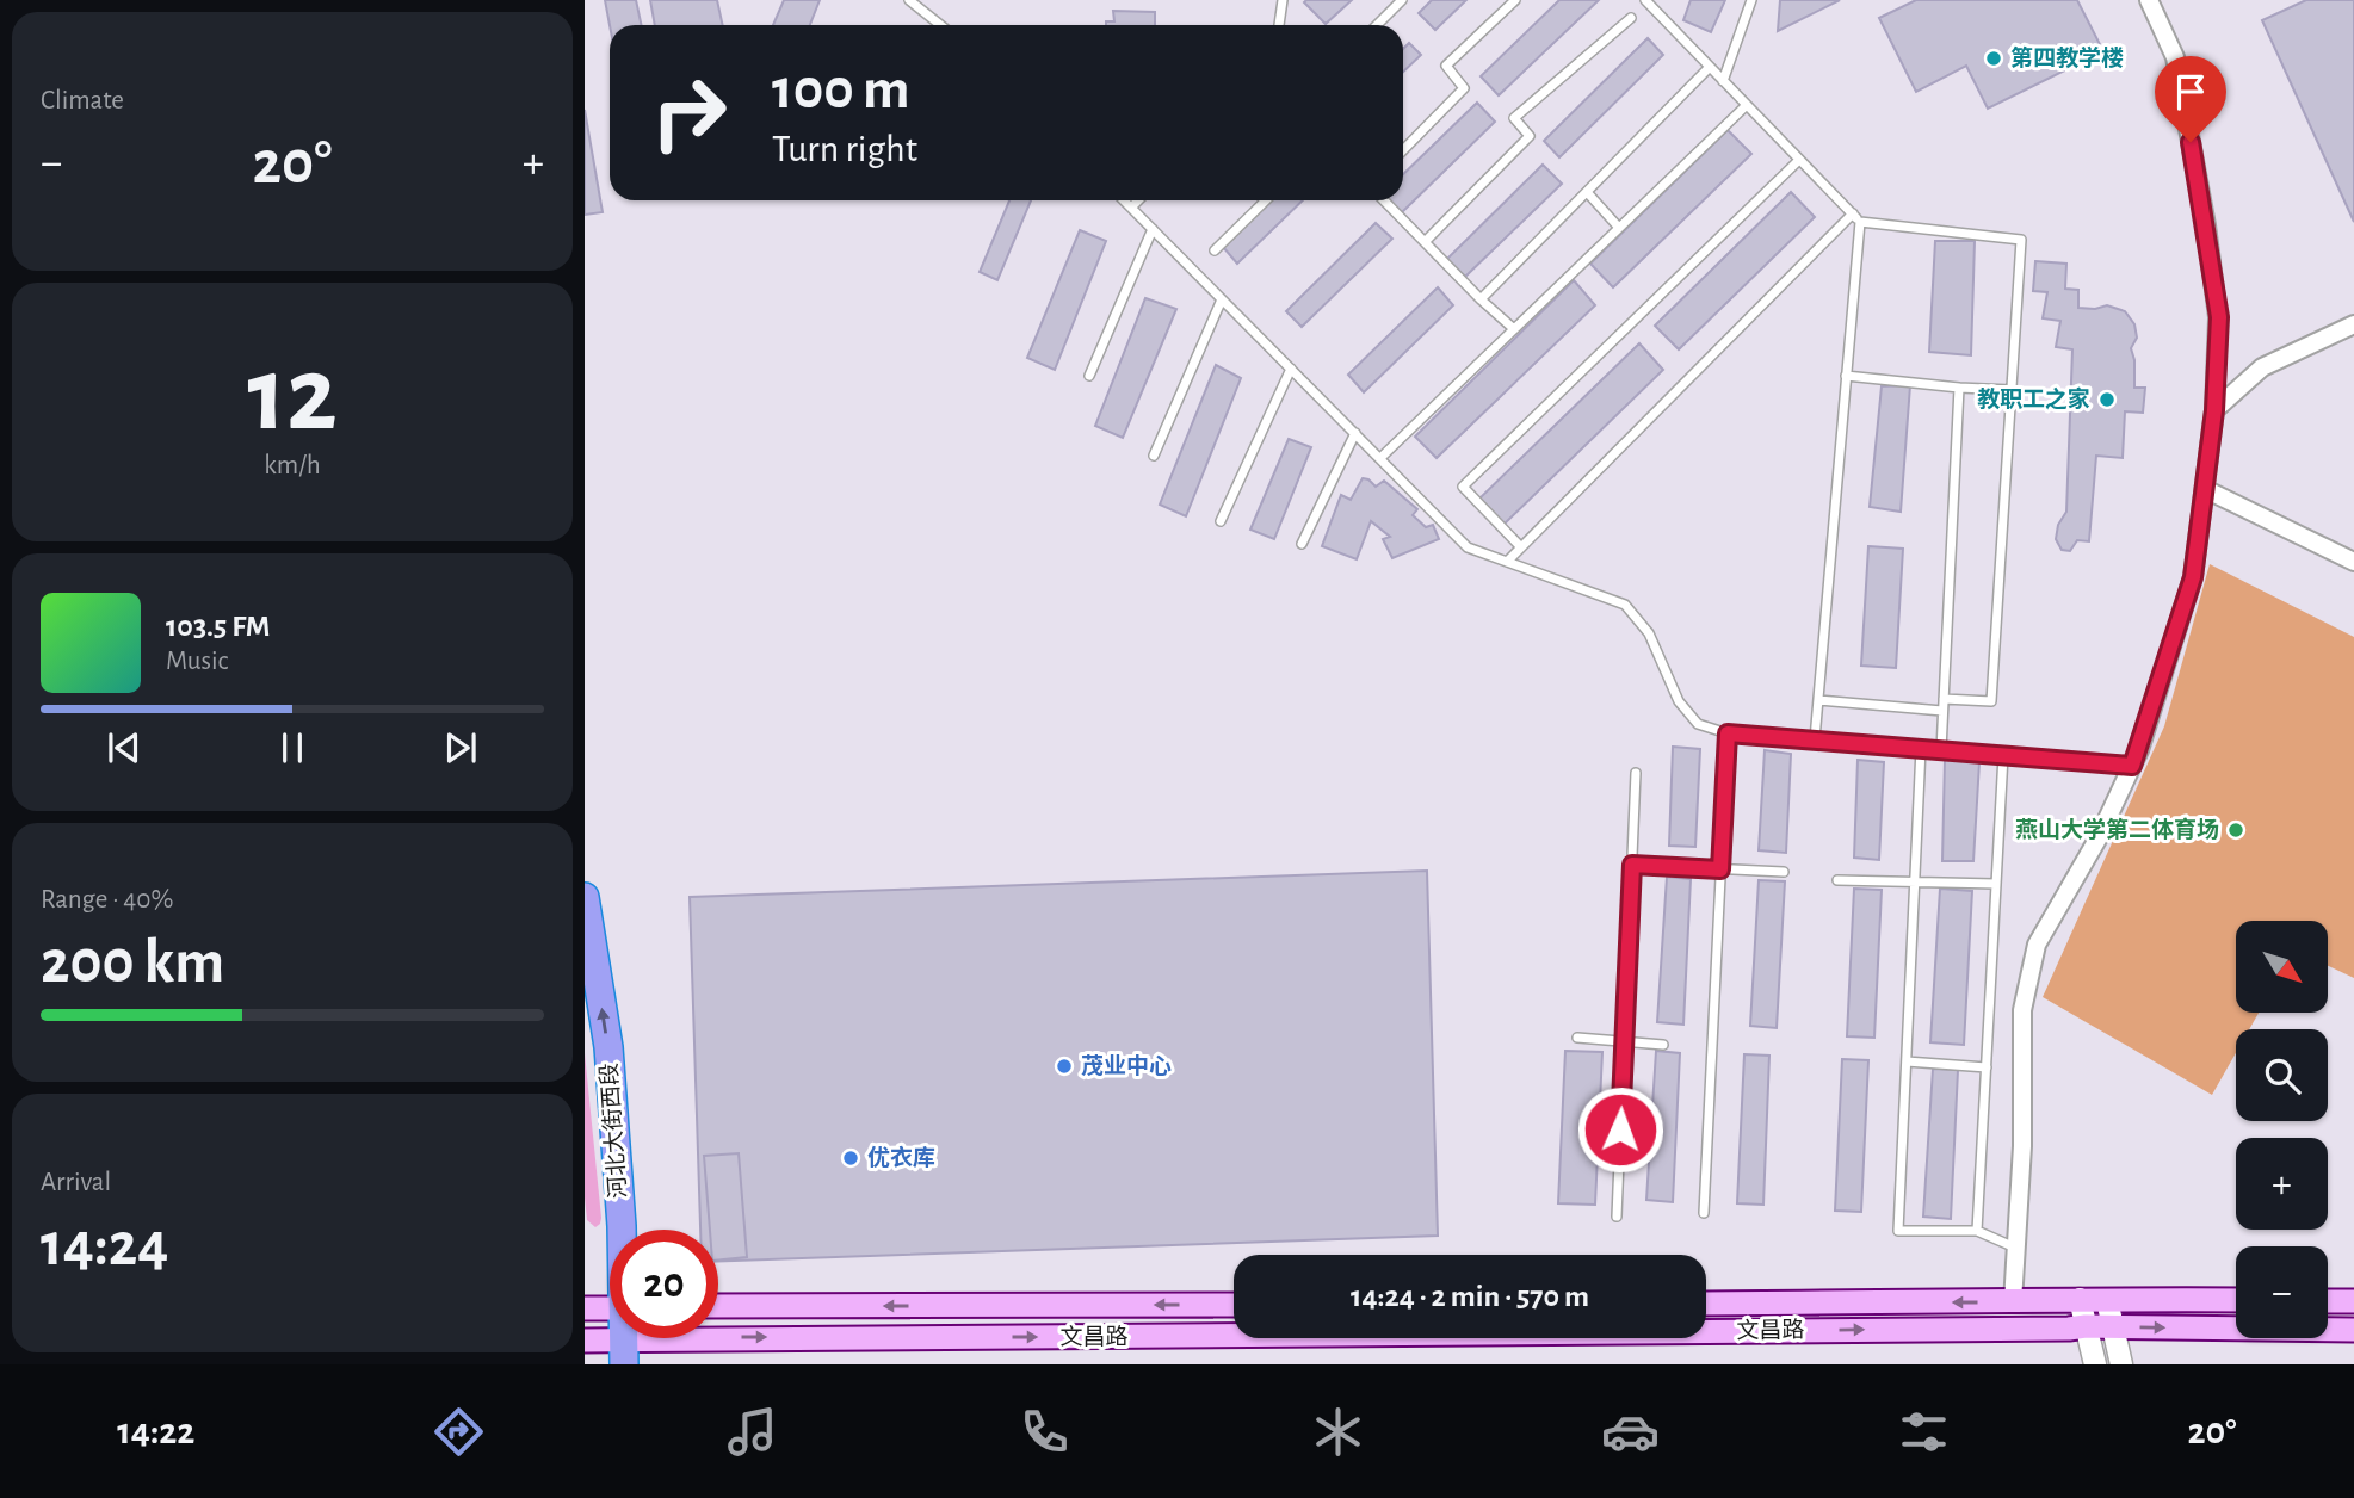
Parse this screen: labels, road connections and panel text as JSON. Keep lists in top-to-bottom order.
{
  "streets": {
    "highway": ["河北大街西段"],
    "main road": ["文昌路"]
  },
  "one_way": ["河北大街西段"],
  "places": [
    "第四教学楼",
    "教职工之家",
    "燕山大学第二体育场",
    "茂业中心",
    "优衣库"
  ],
  "north": "bottom right",
  "page": {
    "tile": [
      "Climate",
      ["12", "km/h"],
      ["Range · 40%", "200 km"],
      ["Arrival", "14:24"]
    ],
    "turn": ["100 m", "Turn right"],
    "heat": ["−", "20°", "+"],
    "song": ["103.5 FM", "Music"],
    "map_buttons": ["+", "−"],
    "limit": "20",
    "trip": "14:24 · 2 min · 570 m",
    "tabs": ["14:22", "20°"]
  }
}
